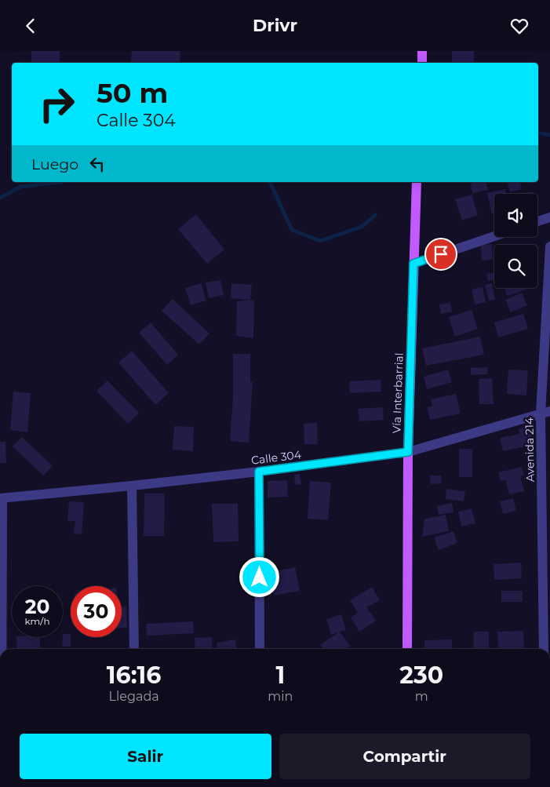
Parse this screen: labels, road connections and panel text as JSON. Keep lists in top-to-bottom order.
{
  "streets": {
    "main road": ["Vía Interbarrial"],
    "street": ["Avenida 214", "Calle 304"]
  },
  "crossings": [
    ["Vía Interbarrial", "Calle 304"],
    ["Avenida 214", "Calle 304"]
  ],
  "page": {
    "header": "Drivr",
    "turn": ["50 m", "Calle 304"],
    "then": "Luego",
    "speed": "20 km/h",
    "limit": "30",
    "eta": [
      "16:16",
      "Llegada",
      "1",
      "min",
      "230",
      "m"
    ],
    "buttons": ["Salir", "Compartir"]
  }
}
